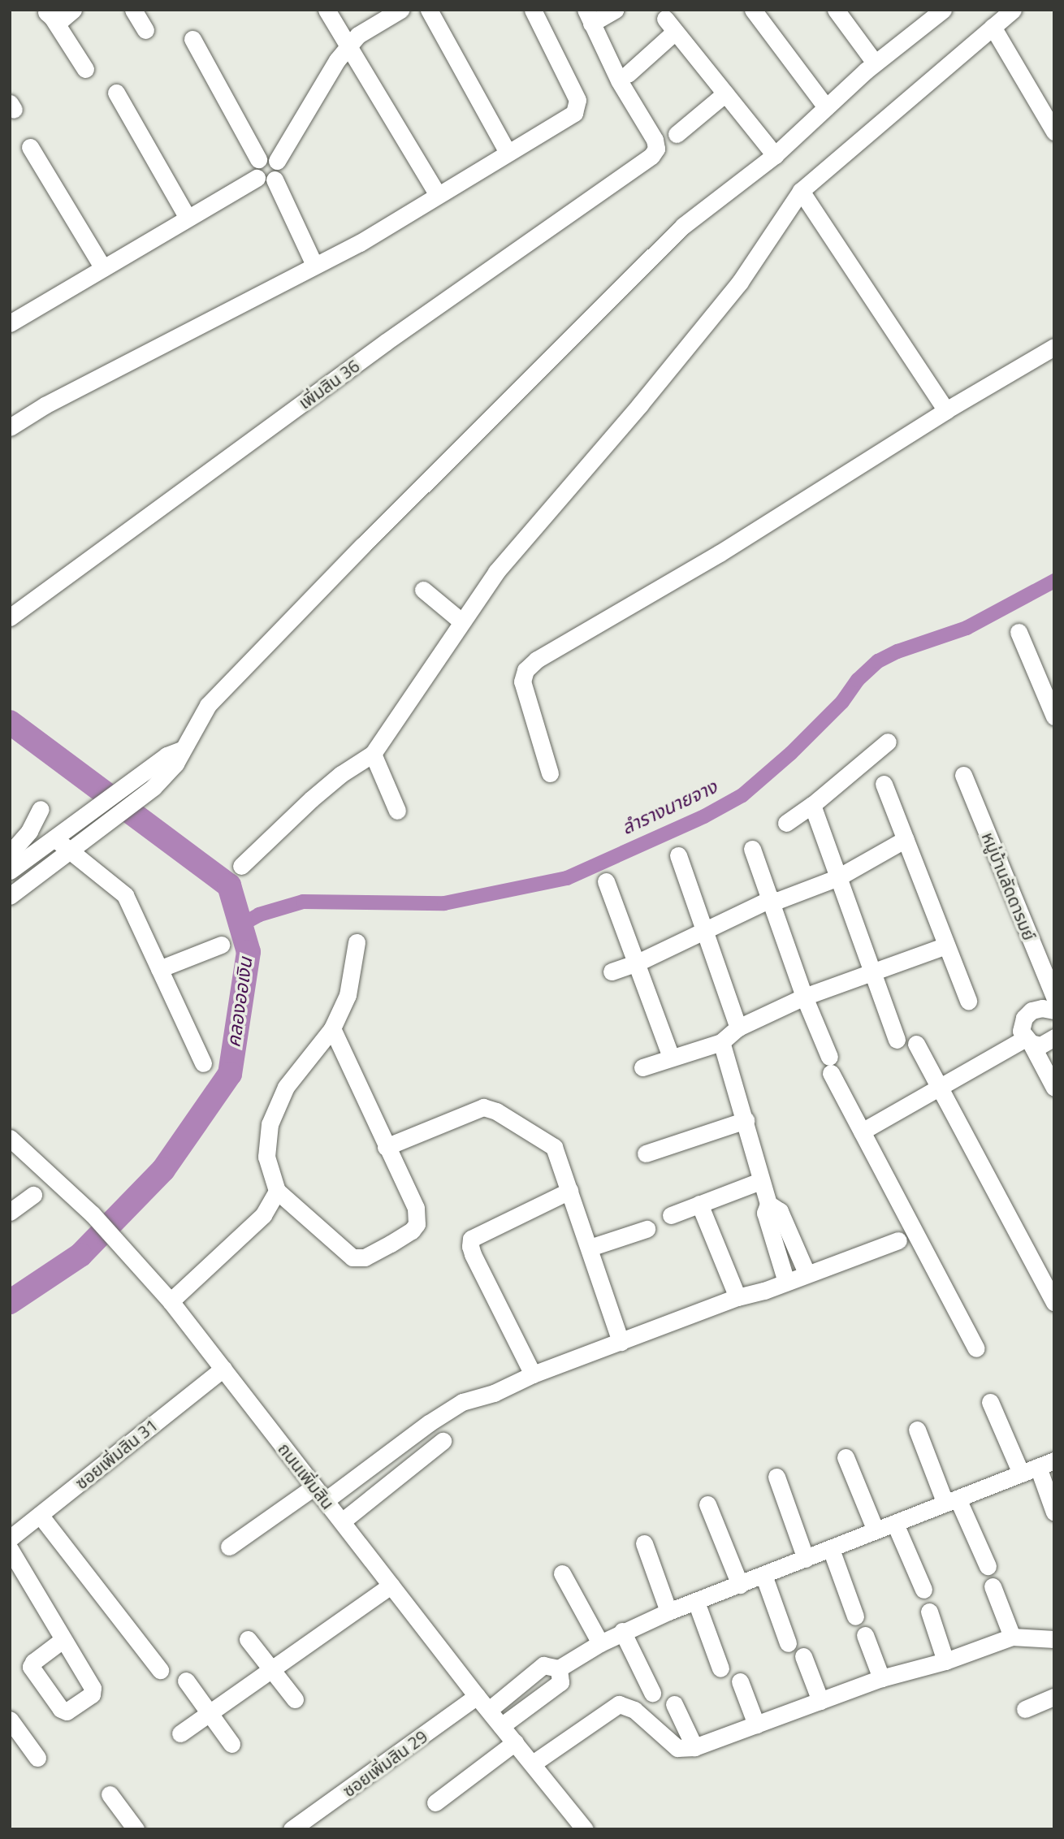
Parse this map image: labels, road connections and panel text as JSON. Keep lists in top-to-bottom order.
{
  "streets": {
    "street": [
      "เพิ่มสิน 36",
      "หมู่บ้านลัดดารมย์",
      "ซอยเพิ่มสิน 31",
      "ถนนเพิ่มสิน",
      "ซอยเพิ่มสิน 29"
    ]
  },
  "crossings": [
    ["ซอยเพิ่มสิน 31", "ถนนเพิ่มสิน"],
    ["ถนนเพิ่มสิน", "ซอยเพิ่มสิน 29"]
  ],
  "water": ["ลำรางนายจาง", "คลองออเงิน"]
}
